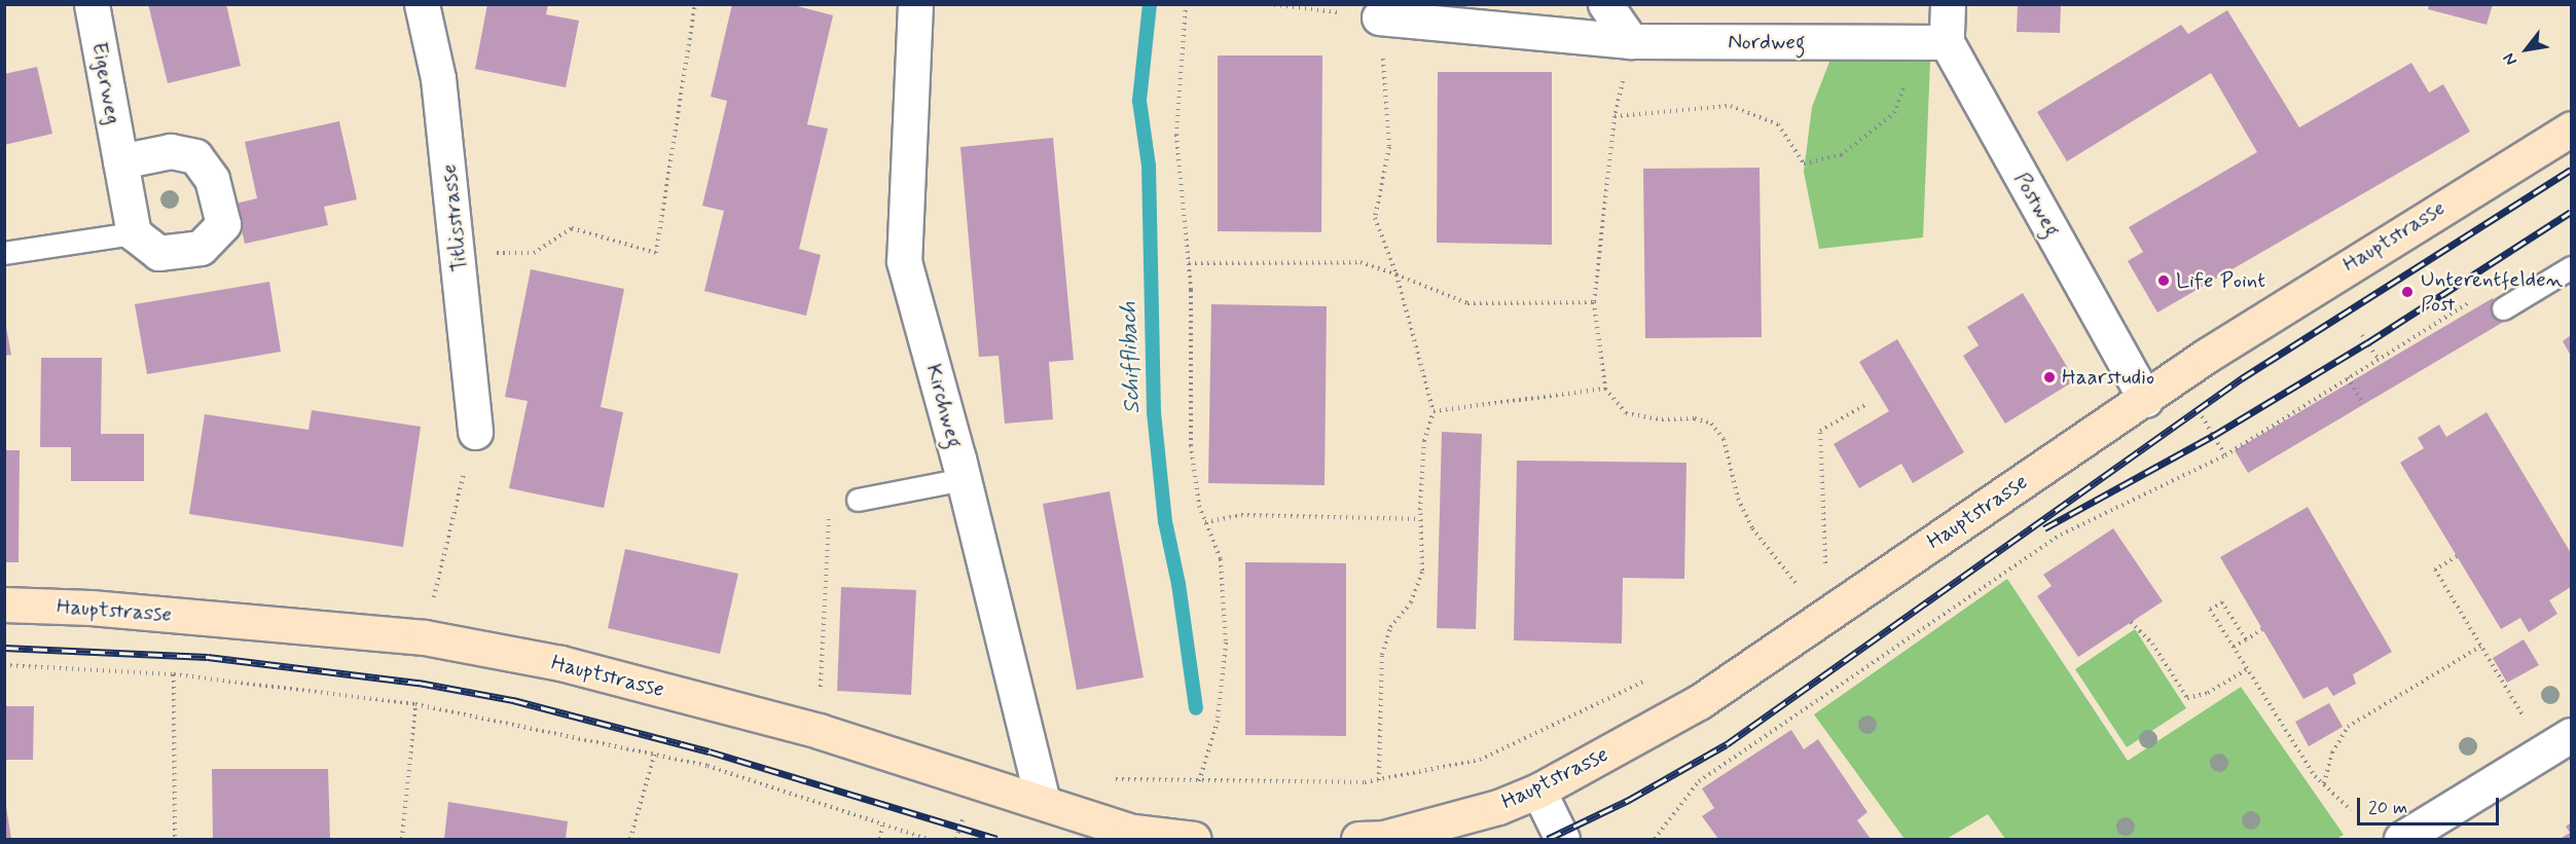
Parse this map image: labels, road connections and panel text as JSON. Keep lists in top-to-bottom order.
{
  "streets": {
    "main road": ["Hauptstrasse"],
    "street": [
      "Nordweg",
      "Eigerweg",
      "Postweg",
      "Titlisstrasse",
      "Kirchweg"
    ]
  },
  "crossings": [
    ["Nordweg", "Postweg"],
    ["Postweg", "Hauptstrasse"],
    ["Hauptstrasse", "Kirchweg"]
  ],
  "water": ["Schifflibach"],
  "places": ["Life Point", "Unterentfelden Post", "Haarstudio"],
  "scale_bar": "20 m",
  "north": "bottom left"
}
